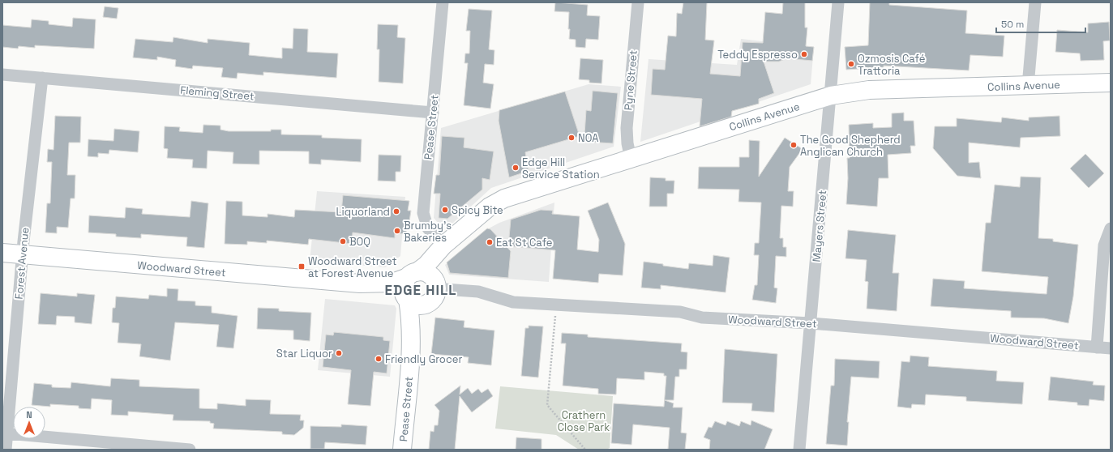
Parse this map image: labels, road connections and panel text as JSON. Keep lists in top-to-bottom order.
{
  "streets": {
    "street": [
      "Pyne Street",
      "Collins Avenue",
      "Fleming Street",
      "Pease Street",
      "Mayers Street",
      "Forest Avenue",
      "Woodward Street"
    ]
  },
  "crossings": [
    ["Pyne Street", "Collins Avenue"],
    ["Collins Avenue", "Pease Street"],
    ["Collins Avenue", "Mayers Street"],
    ["Collins Avenue", "Woodward Street"],
    ["Fleming Street", "Pease Street"],
    ["Fleming Street", "Forest Avenue"],
    ["Pease Street", "Woodward Street"],
    ["Mayers Street", "Woodward Street"],
    ["Forest Avenue", "Woodward Street"]
  ],
  "districts": ["EDGE HILL"],
  "parks": ["Crathern Close Park"],
  "places": {
    "other": [
      "Teddy Espresso",
      "Ozmosis Café Trattoria",
      "NOA",
      "The Good Shepherd Anglican Church",
      "Edge Hill Service Station",
      "Spicy Bite",
      "Liquorland",
      "Brumby's Bakeries",
      "BOQ",
      "Eat St Cafe",
      "Star Liquor",
      "Friendly Grocer"
    ],
    "transit": ["Woodward Street at Forest Avenue"]
  },
  "scale_bar": "50 m",
  "north": "top"
}
